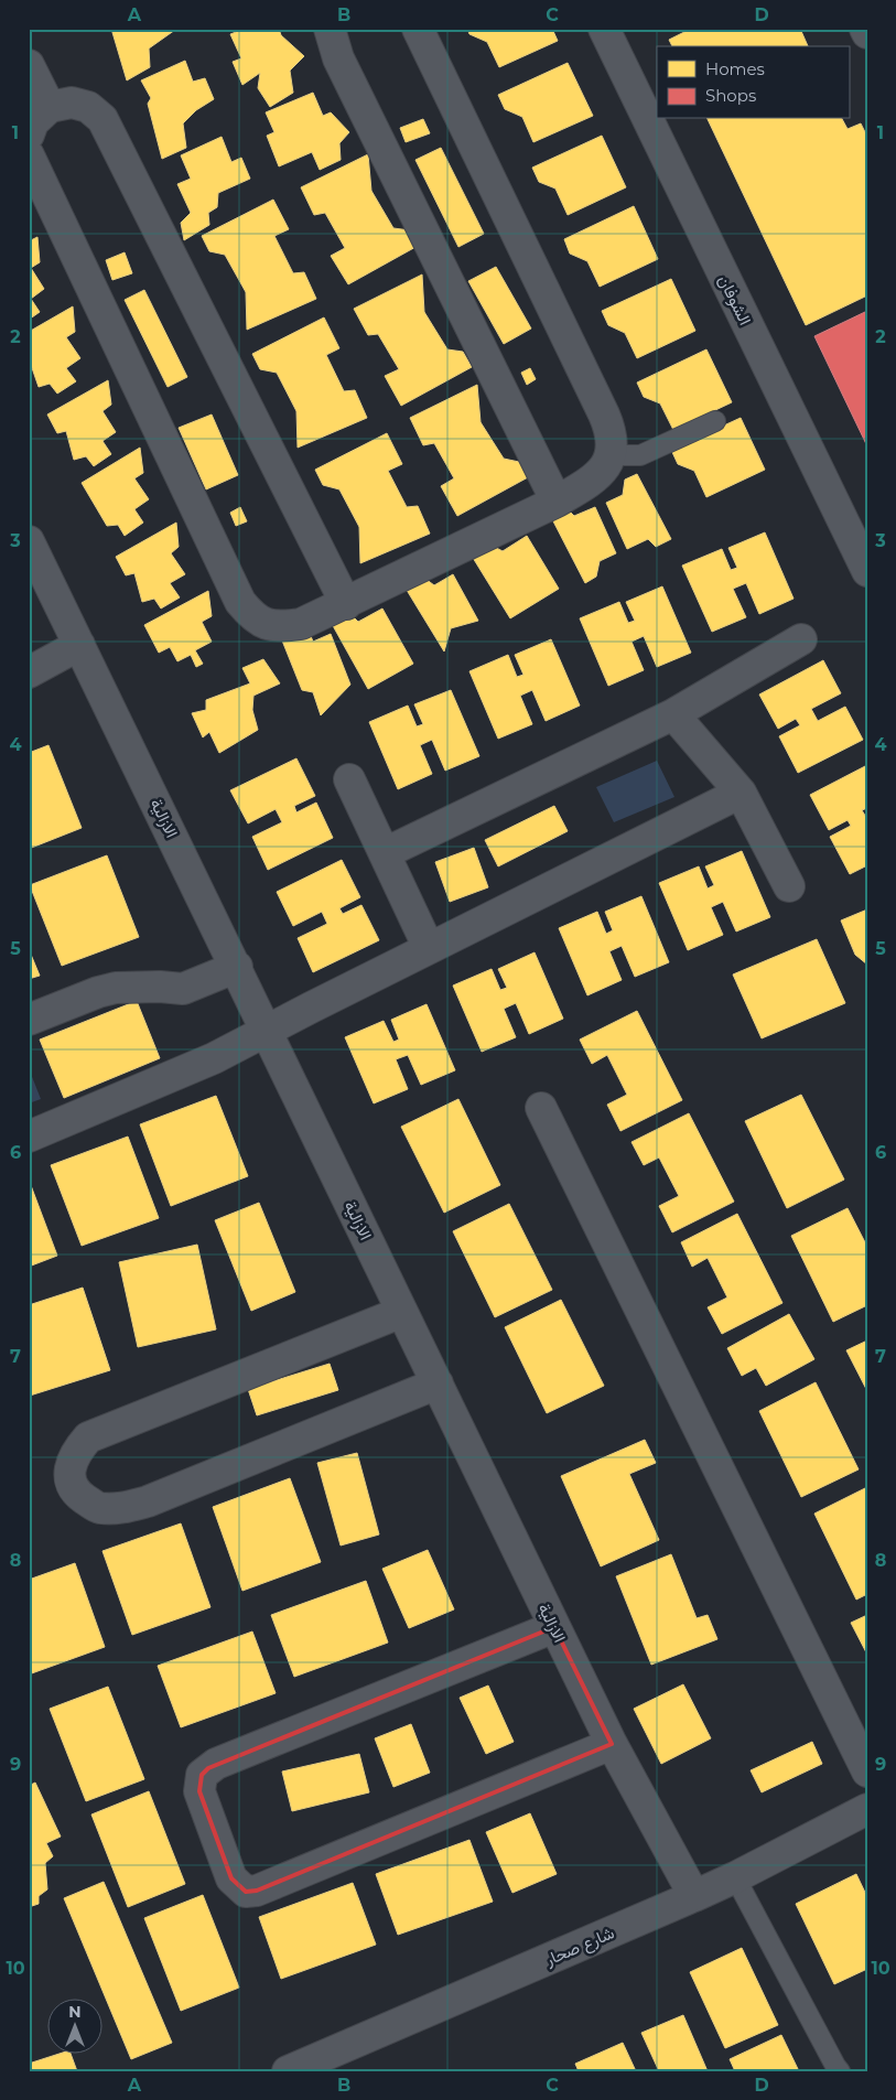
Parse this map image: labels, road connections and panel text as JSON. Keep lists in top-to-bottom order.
{
  "streets": {
    "street": ["الشوفان", "الازالية", "شارع صحار"]
  },
  "crossings": [
    ["الازالية", "شارع صحار"]
  ],
  "legend": ["Homes", "Shops"],
  "north": "top",
  "grid": {
    "columns": [
      "A",
      "B",
      "C",
      "D"
    ],
    "rows": [
      "1",
      "2",
      "3",
      "4",
      "5",
      "6",
      "7",
      "8",
      "9",
      "10"
    ]
  }
}
